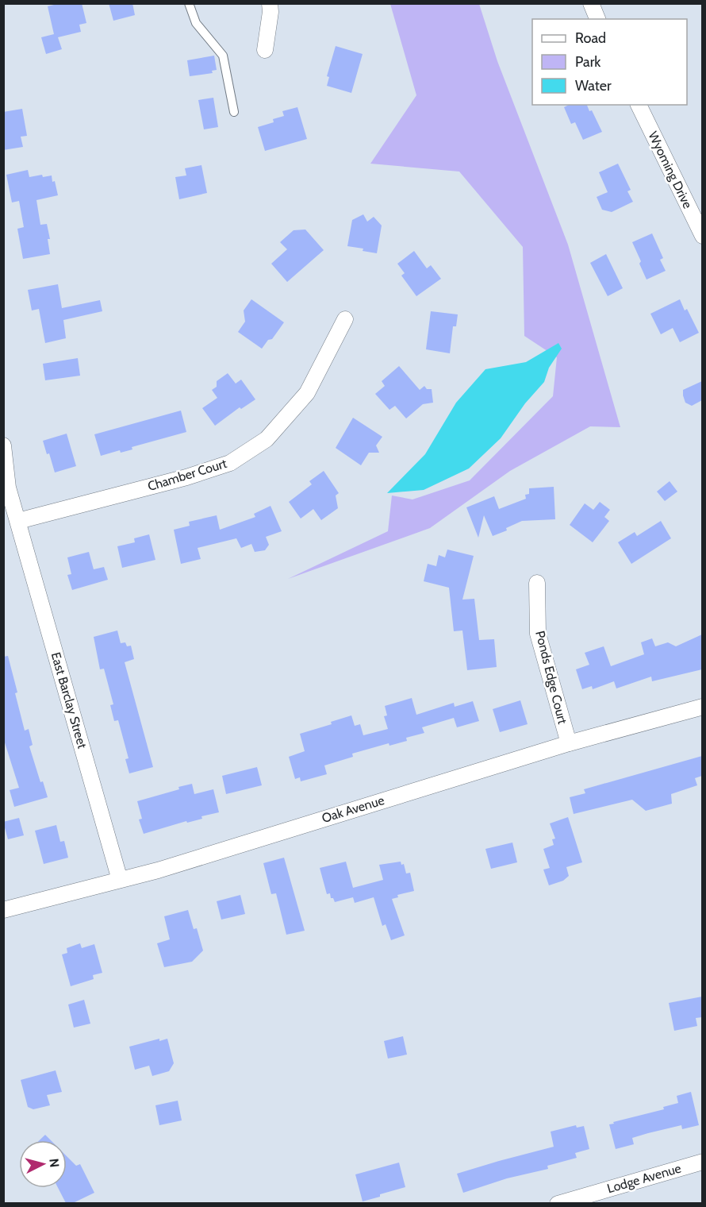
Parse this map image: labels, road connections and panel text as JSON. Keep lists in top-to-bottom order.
{
  "streets": {
    "street": [
      "Wyoming Drive",
      "Chamber Court",
      "Ponds Edge Court",
      "East Barclay Street",
      "Oak Avenue",
      "Lodge Avenue"
    ]
  },
  "crossings": [
    ["Chamber Court", "East Barclay Street"],
    ["Ponds Edge Court", "Oak Avenue"],
    ["East Barclay Street", "Oak Avenue"]
  ],
  "legend": ["Road", "Park", "Water"],
  "north": "right"
}
